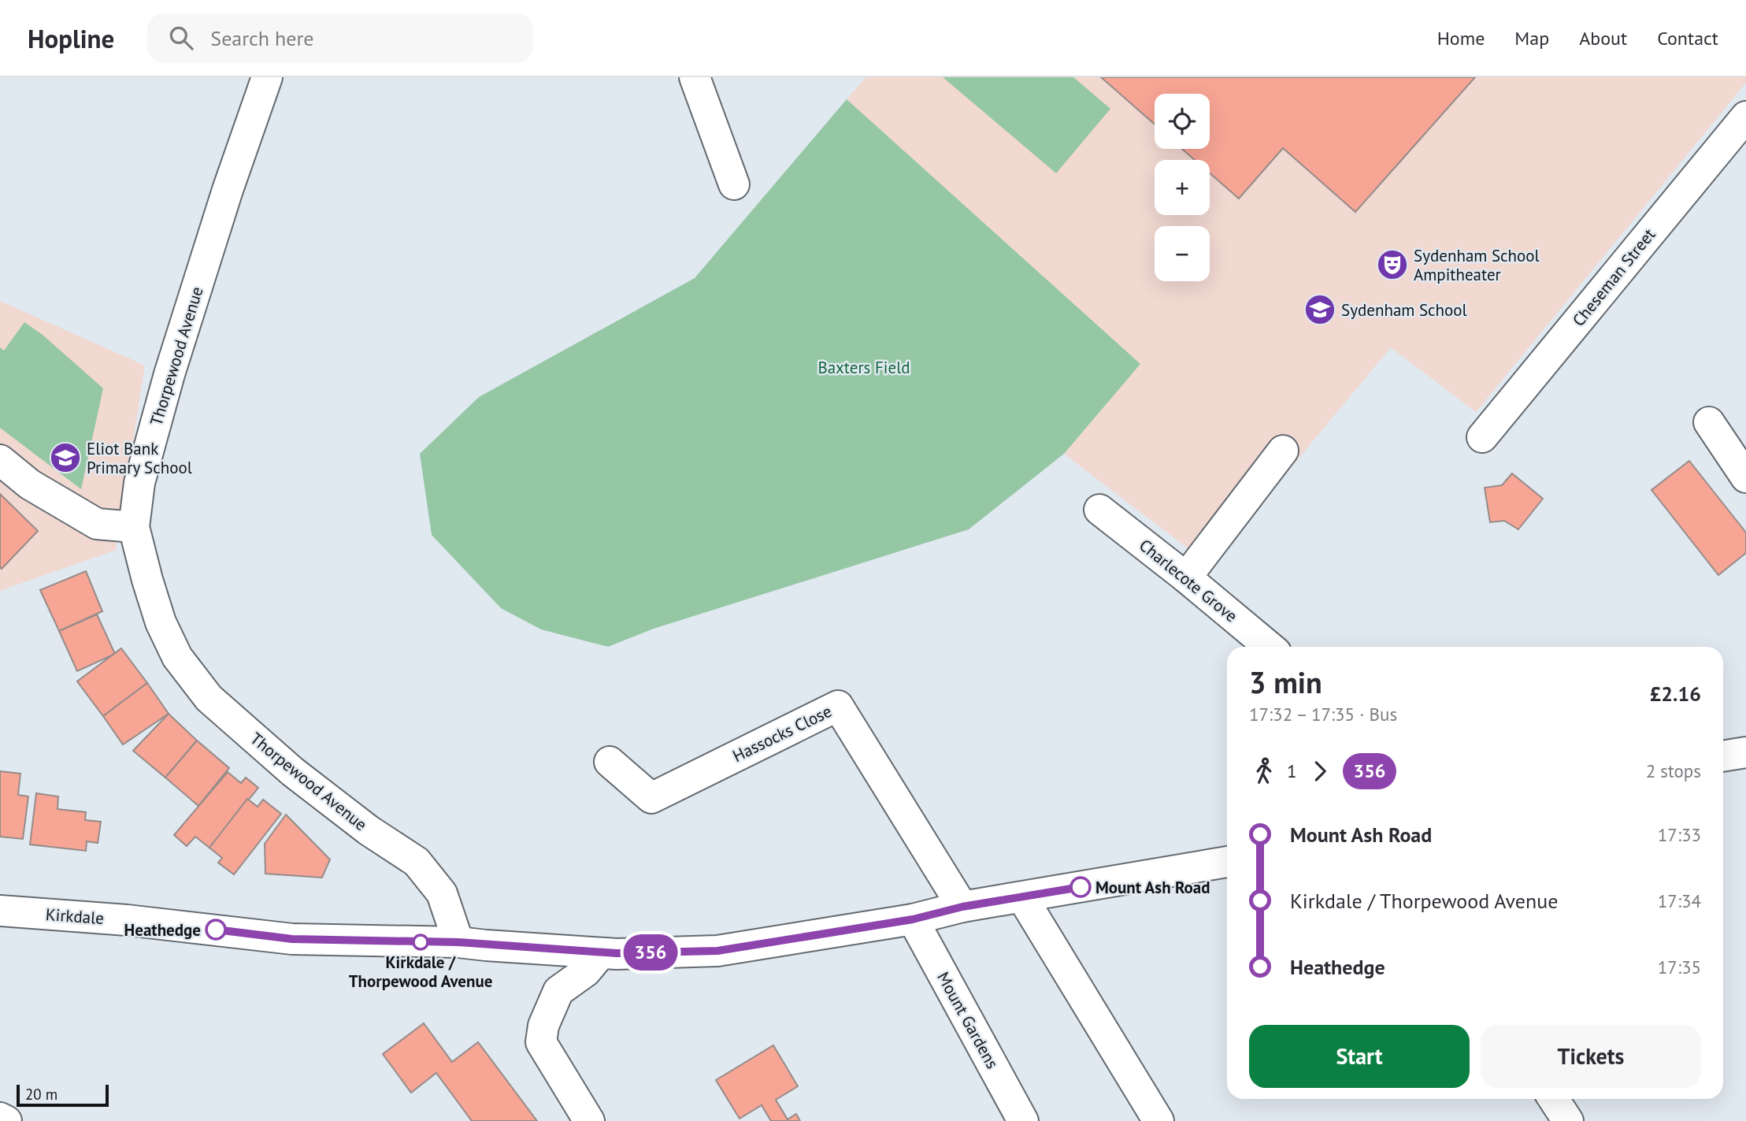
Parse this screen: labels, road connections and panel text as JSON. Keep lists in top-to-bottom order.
{
  "streets": {
    "street": [
      "Cheseman Street",
      "Thorpewood Avenue",
      "Charlecote Grove",
      "Hassocks Close",
      "Kirkdale",
      "Mount Gardens"
    ]
  },
  "crossings": [
    ["Thorpewood Avenue", "Kirkdale"],
    ["Hassocks Close", "Kirkdale"],
    ["Kirkdale", "Mount Gardens"]
  ],
  "parks": ["Baxters Field"],
  "places": {
    "theatre": ["Sydenham School Ampitheater"],
    "school or university": ["Sydenham School", "Eliot Bank Primary School"],
    "other": ["Mount Ash Road", "Heathedge", "Kirkdale / Thorpewood Avenue"]
  },
  "lines": ["bus line 356"],
  "scale_bar": "20 m",
  "page": {
    "header": "Hopline",
    "search": "Search here",
    "nav": [
      "Home",
      "Map",
      "About",
      "Contact"
    ],
    "on_map": "356",
    "map_buttons": ["+", "−"],
    "heading": ["3 min", "17:32 – 17:35 · Bus", "£2.16"],
    "legs": ["1", "356", "2 stops"],
    "list": [
      {
        "name": "Mount Ash Road",
        "value": "17:33"
      },
      {
        "name": "Kirkdale / Thorpewood Avenue",
        "value": "17:34"
      },
      {
        "name": "Heathedge",
        "value": "17:35"
      }
    ],
    "buttons": ["Start", "Tickets"],
    "scale": "20 m"
  }
}
